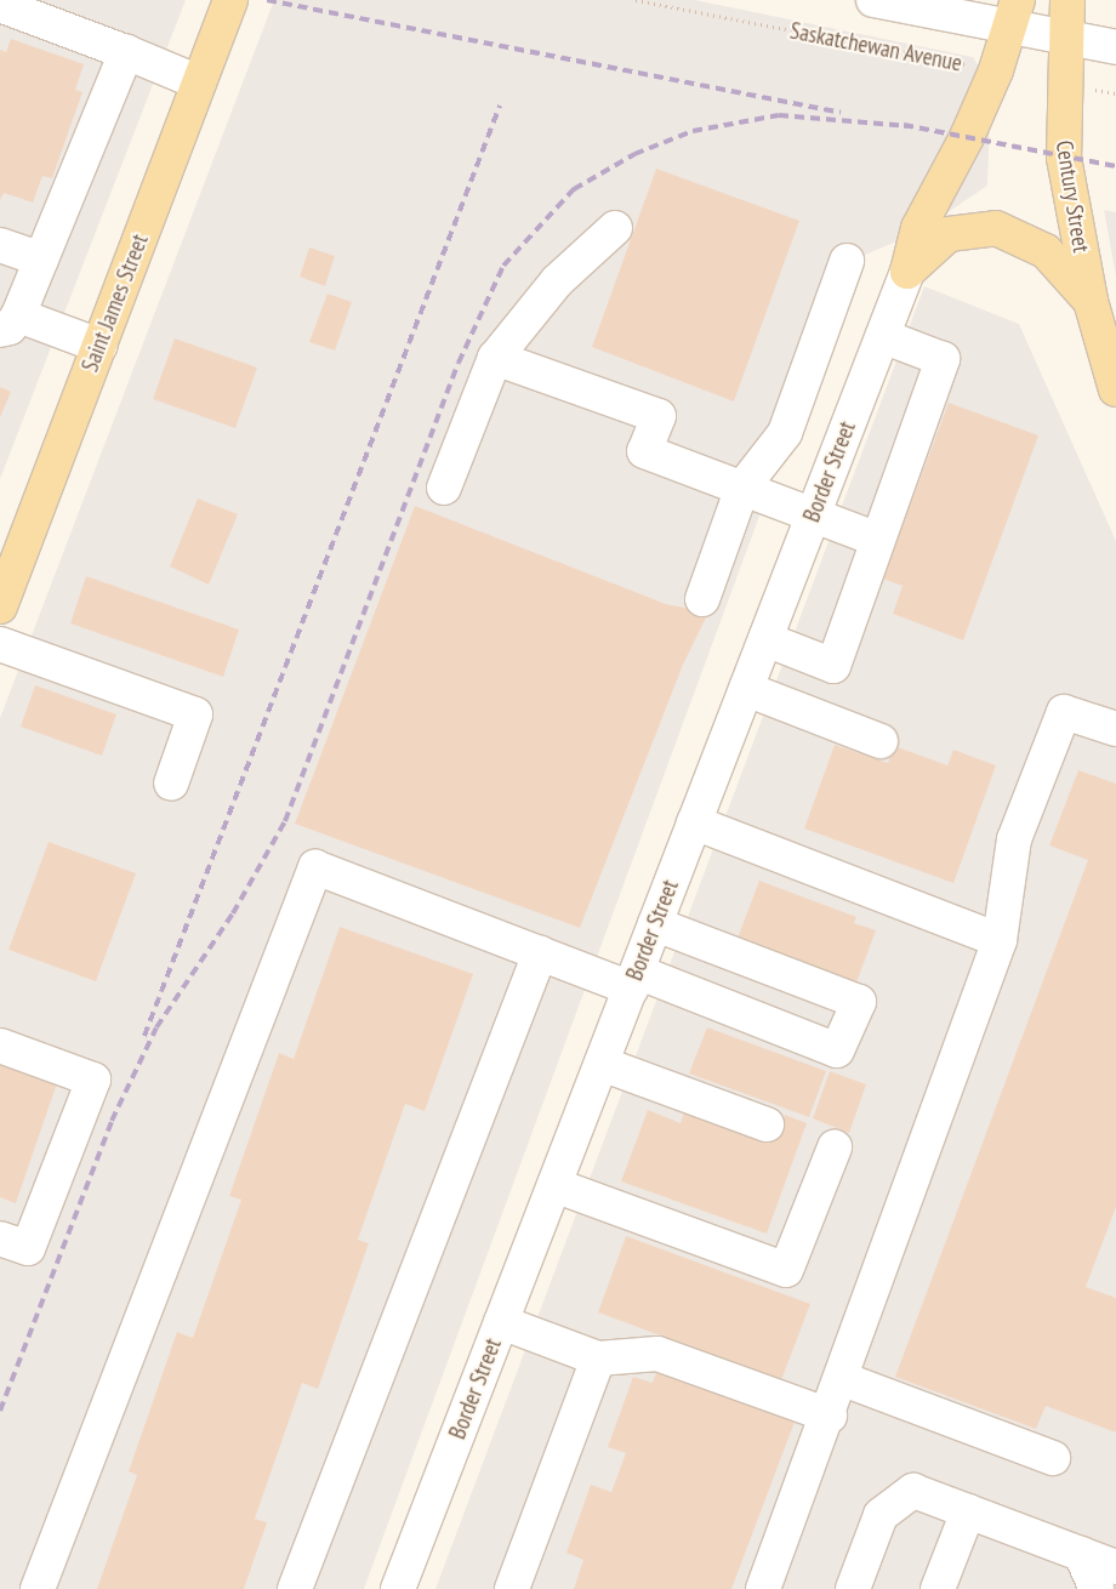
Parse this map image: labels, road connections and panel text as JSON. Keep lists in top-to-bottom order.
{
  "streets": {
    "main road": ["Century Street", "Saint James Street"],
    "street": ["Saskatchewan Avenue", "Border Street"]
  },
  "crossings": [
    ["Saskatchewan Avenue", "Century Street"]
  ]
}
